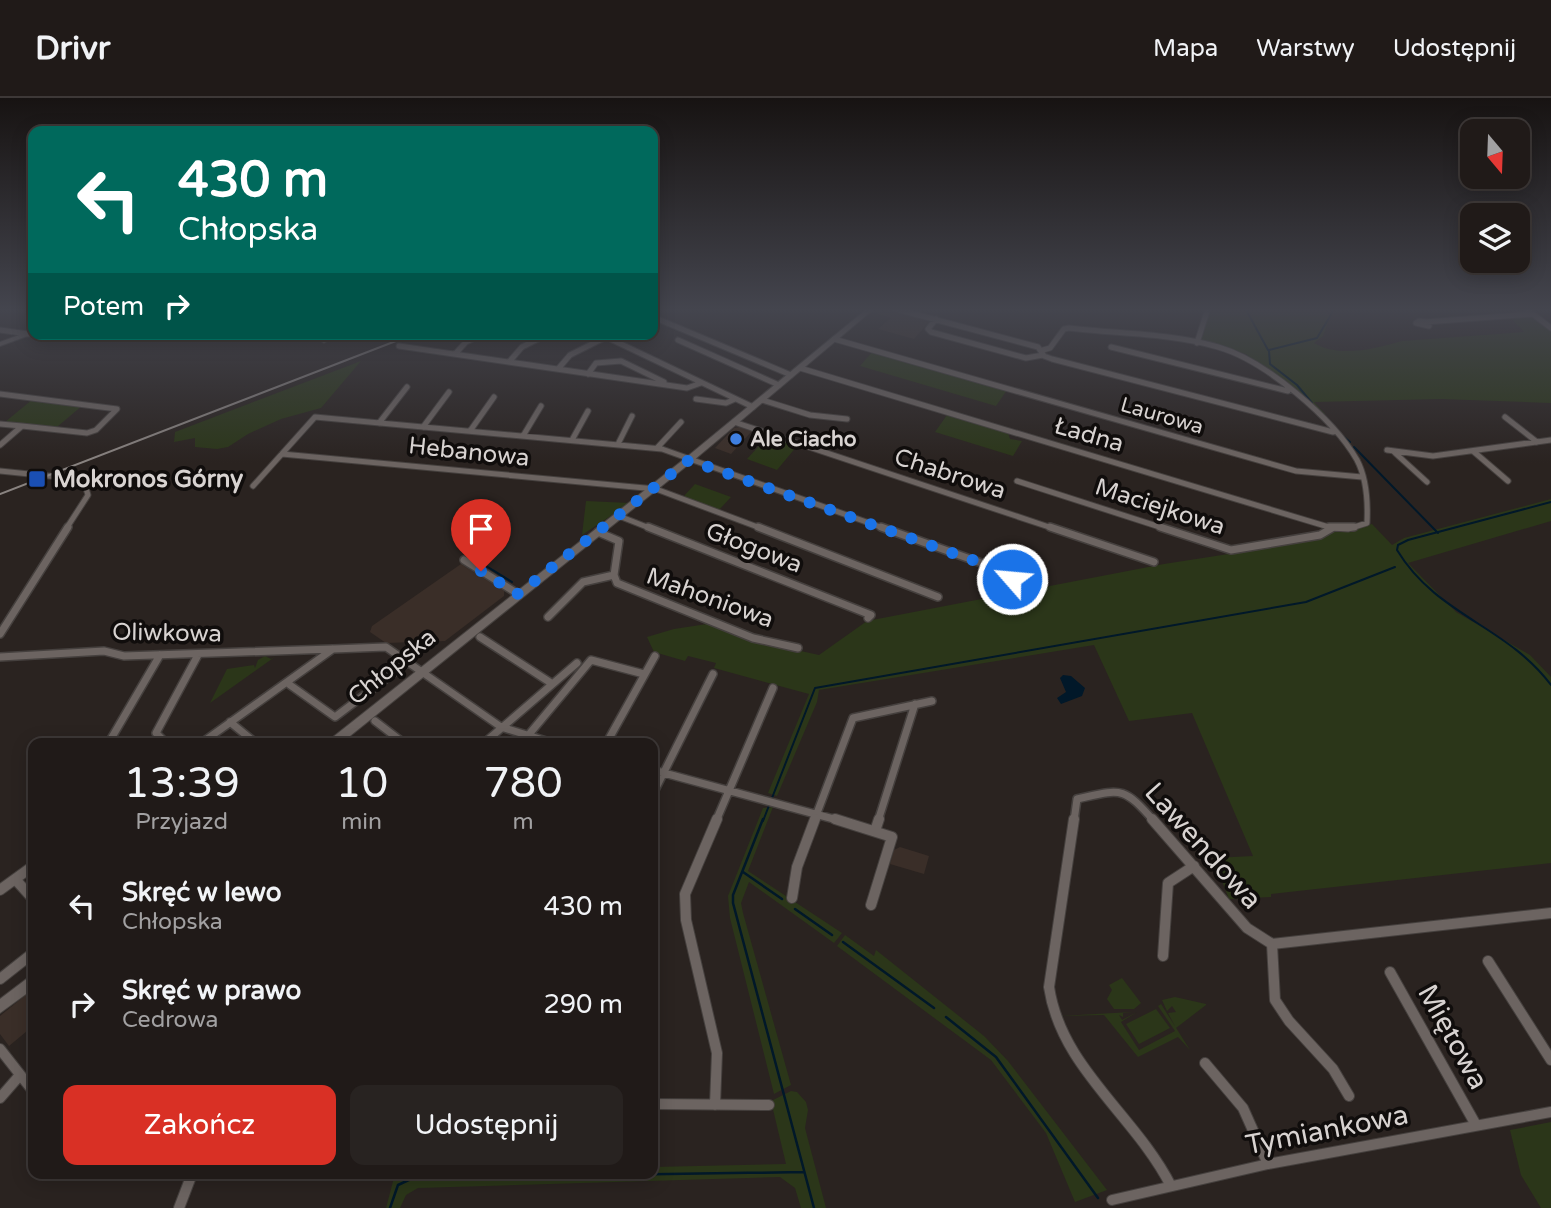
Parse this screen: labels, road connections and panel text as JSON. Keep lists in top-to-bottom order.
{
  "streets": {
    "street": [
      "Laurowa",
      "Ładna",
      "Hebanowa",
      "Chabrowa",
      "Maciejkowa",
      "Głogowa",
      "Mahoniowa",
      "Oliwkowa",
      "Chłopska",
      "Lawendowa",
      "Miętowa",
      "Tymiankowa"
    ]
  },
  "crossings": [
    ["Laurowa", "Ładna"],
    ["Ładna", "Maciejkowa"],
    ["Ładna", "Chłopska"],
    ["Hebanowa", "Chłopska"],
    ["Chabrowa", "Chłopska"],
    ["Głogowa", "Chłopska"],
    ["Mahoniowa", "Chłopska"],
    ["Oliwkowa", "Chłopska"],
    ["Lawendowa", "Tymiankowa"],
    ["Miętowa", "Tymiankowa"]
  ],
  "places": {
    "other": ["Ale Ciacho"],
    "transit": ["Mokronos Górny"]
  },
  "north": "bottom",
  "page": {
    "header": "Drivr",
    "nav": ["Mapa", "Warstwy", "Udostępnij"],
    "turn": ["430 m", "Chłopska"],
    "then": "Potem",
    "eta": [
      "13:39",
      "Przyjazd",
      "10",
      "min",
      "780",
      "m"
    ],
    "list": [
      {
        "name": "Skręć w lewo",
        "note": "Chłopska",
        "value": "430 m"
      },
      {
        "name": "Skręć w prawo",
        "note": "Cedrowa",
        "value": "290 m"
      }
    ],
    "buttons": ["Zakończ", "Udostępnij"]
  }
}
